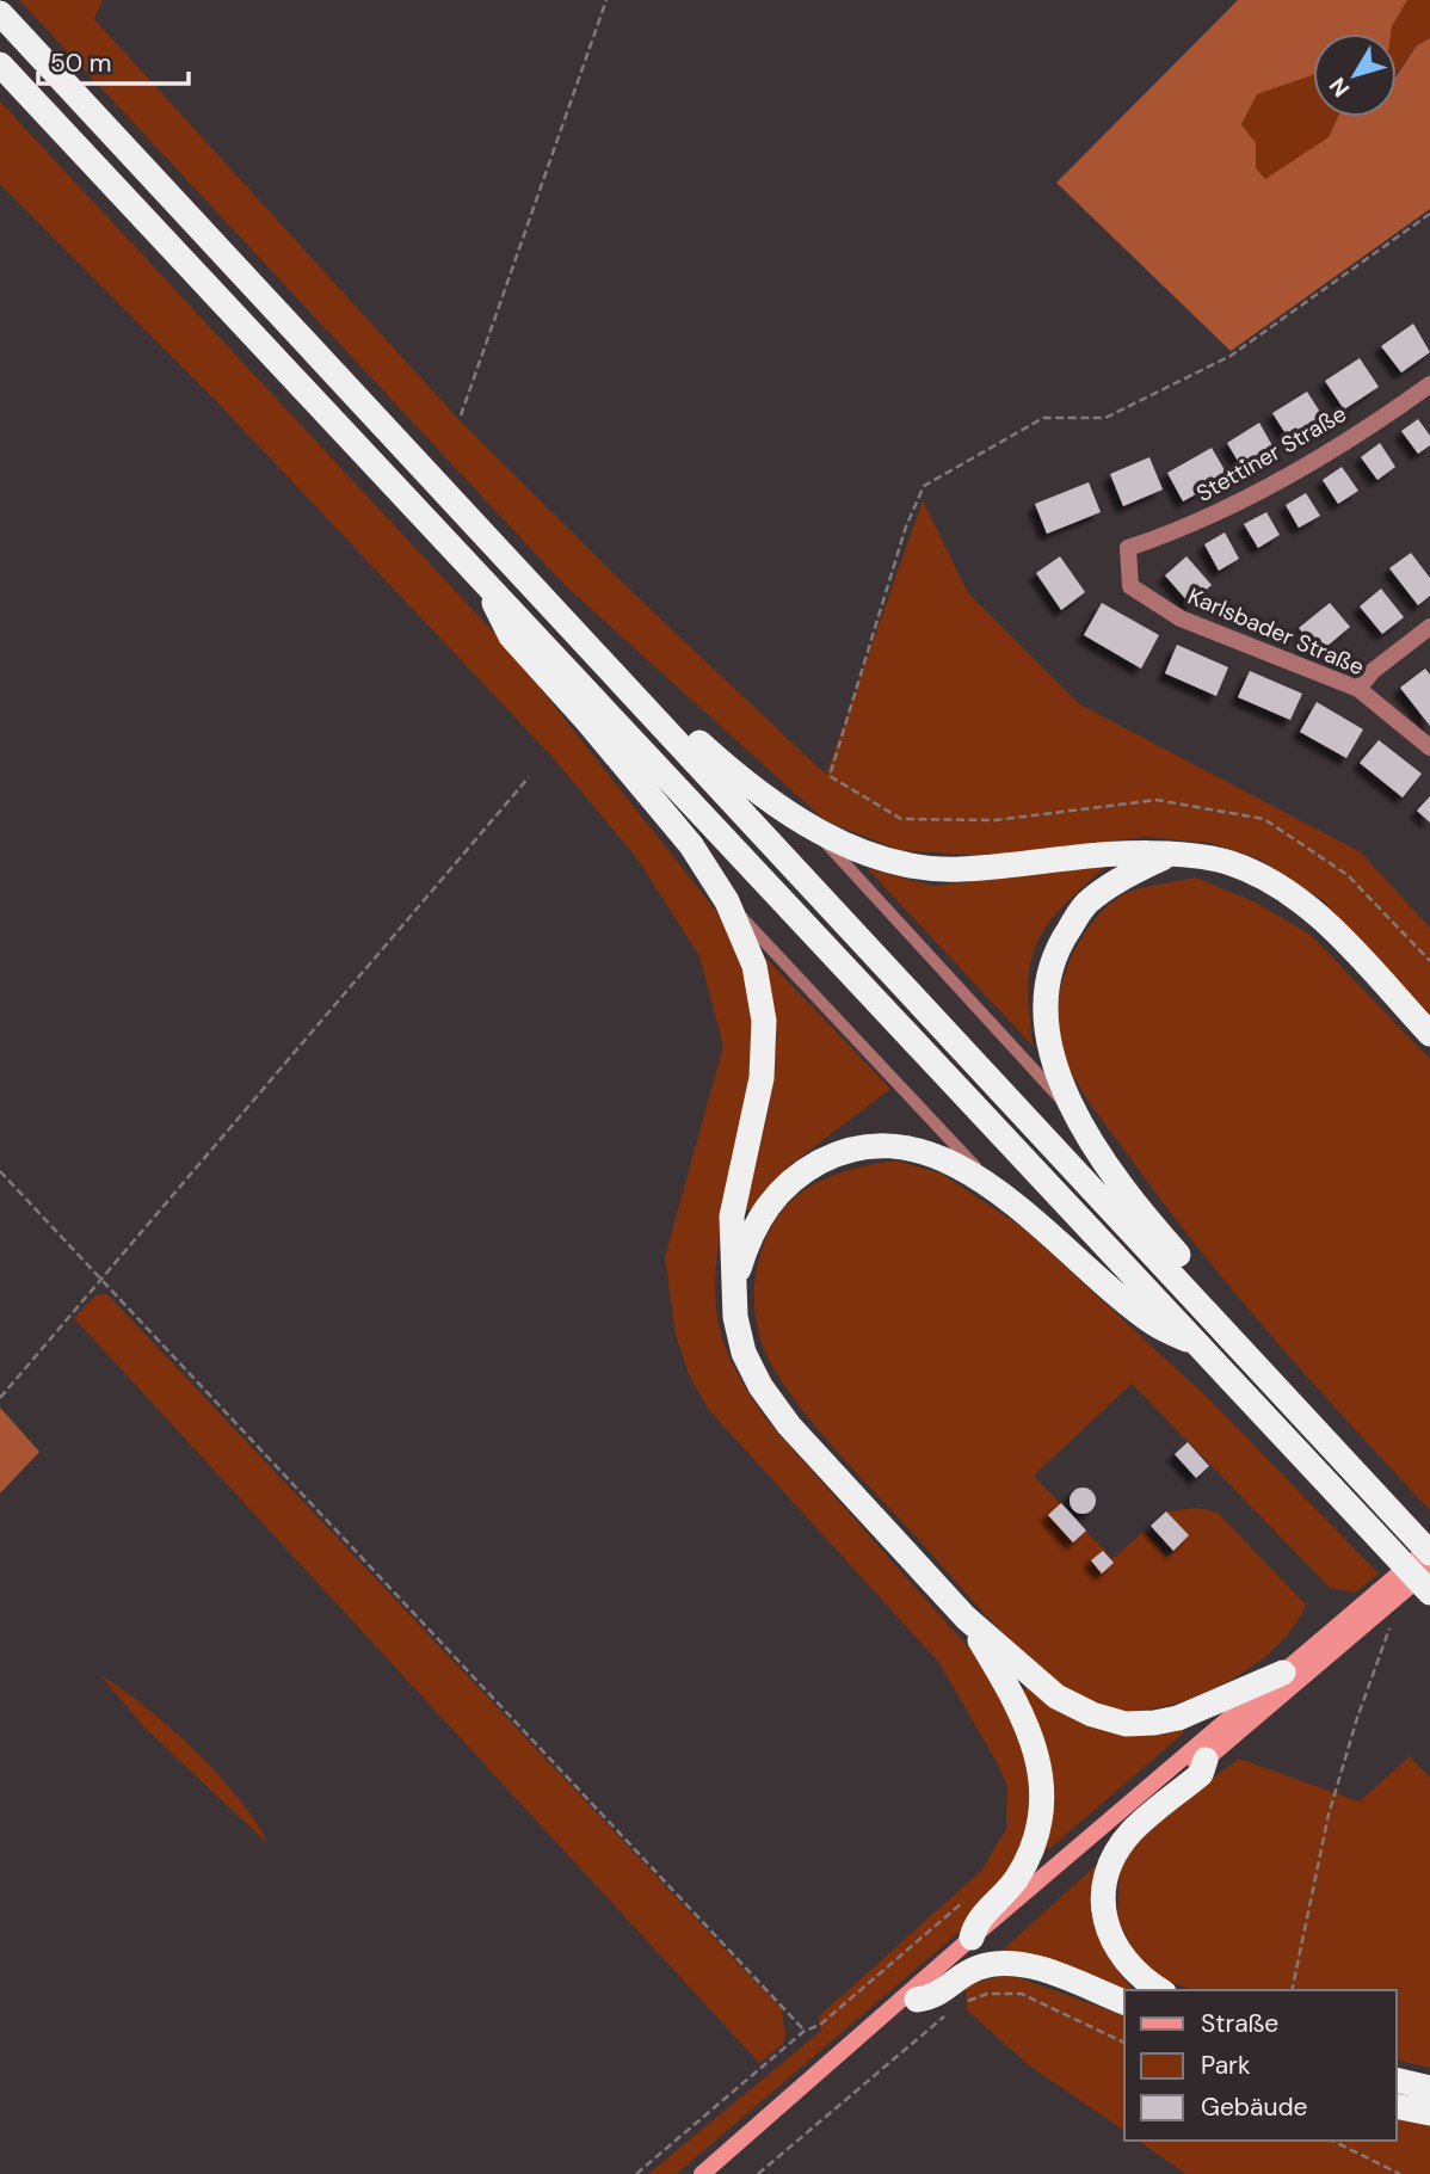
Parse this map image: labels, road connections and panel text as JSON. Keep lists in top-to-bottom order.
{
  "streets": {
    "street": ["Stettiner Straße", "Karlsbader Straße"]
  },
  "crossings": [
    ["Stettiner Straße", "Karlsbader Straße"]
  ],
  "legend": ["Straße", "Park", "Gebäude"],
  "scale_bar": "50 m",
  "north": "bottom left"
}
